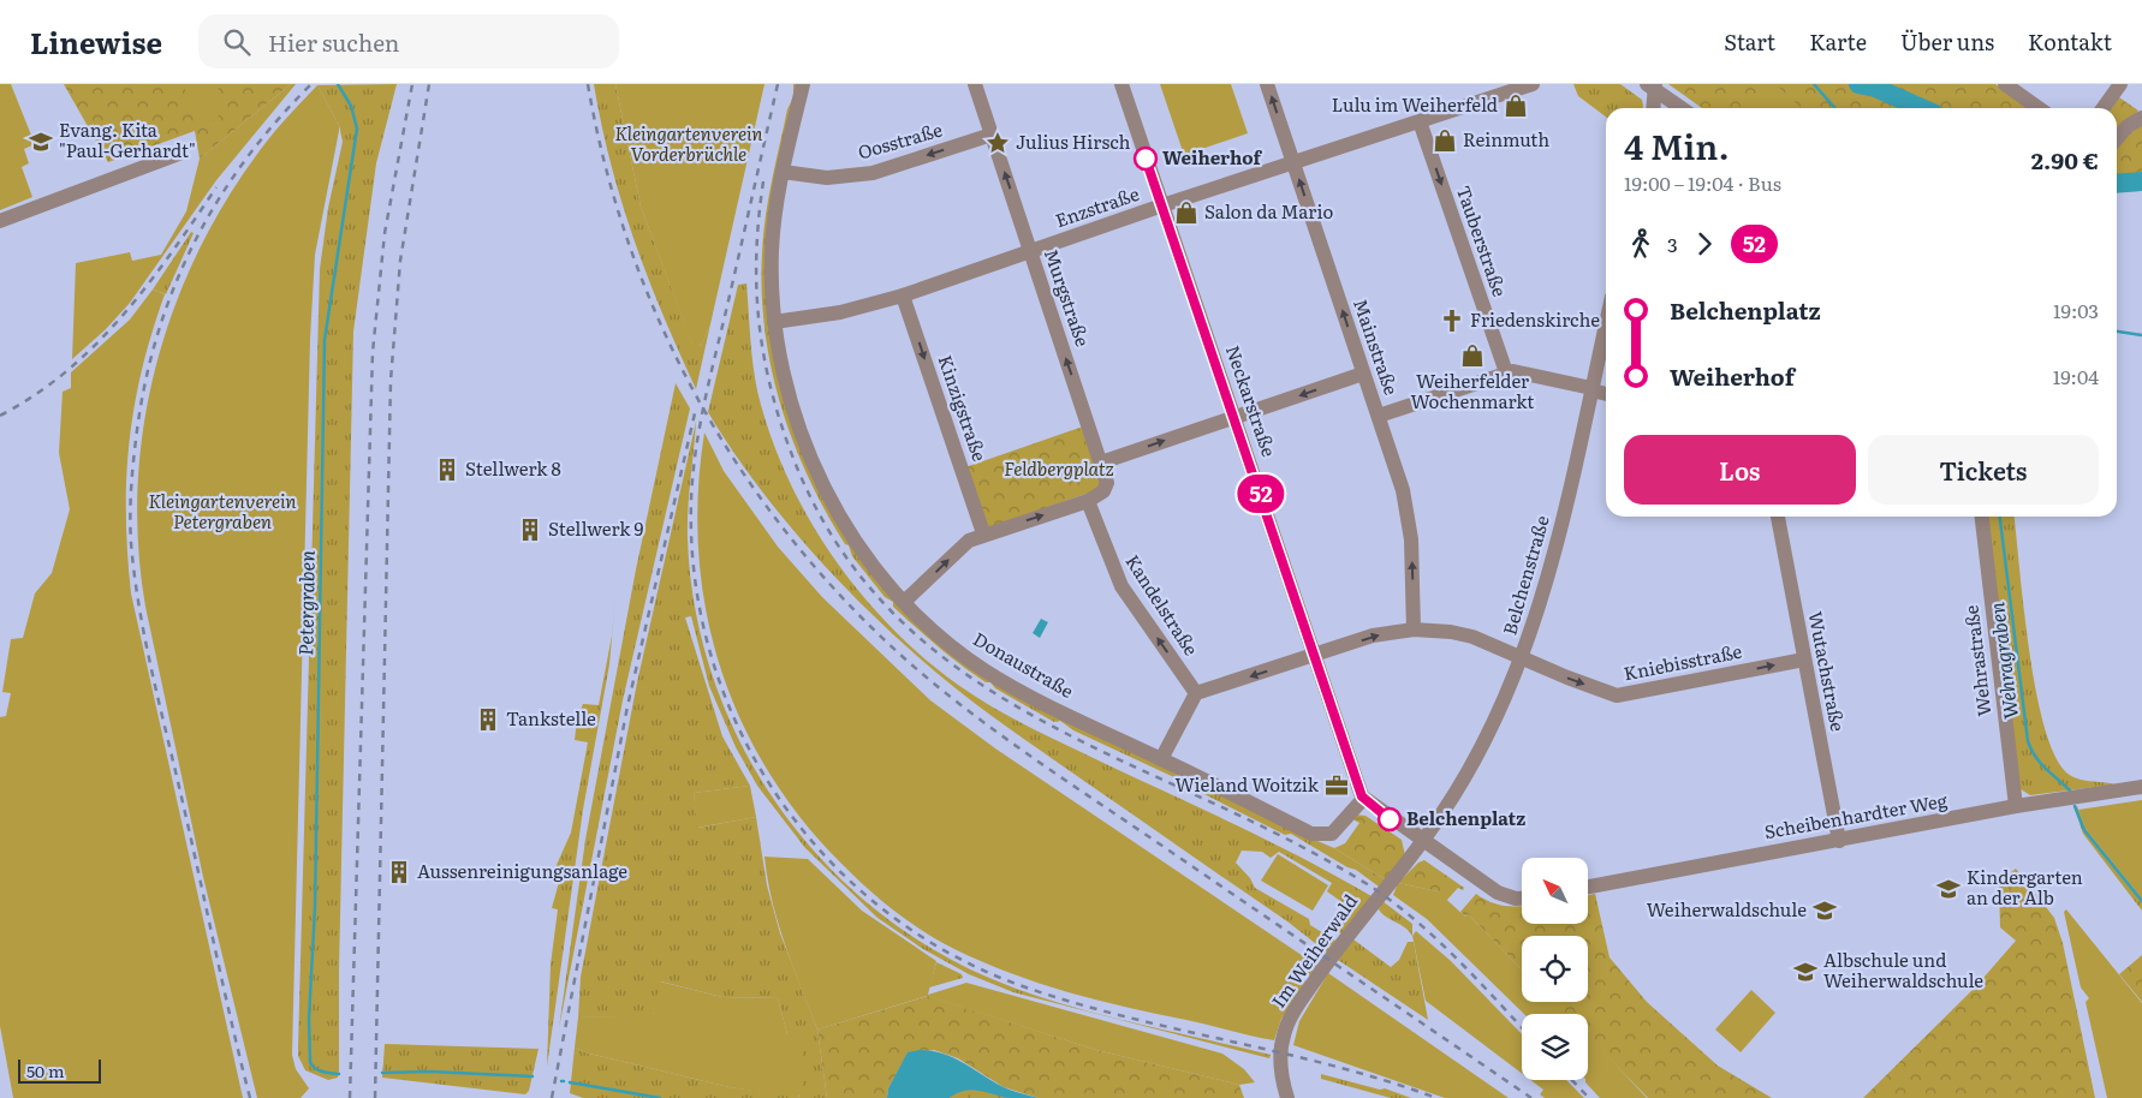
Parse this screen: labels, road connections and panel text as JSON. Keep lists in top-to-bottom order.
{
  "streets": {
    "street": [
      "Oosstraße",
      "Enzstraße",
      "Tauberstraße",
      "Murgstraße",
      "Mainstraße",
      "Neckarstraße",
      "Kinzigstraße",
      "Belchenstraße",
      "Kandelstraße",
      "Wehrastraße",
      "Kniebisstraße",
      "Donaustraße",
      "Wutachstraße",
      "Scheibenhardter Weg",
      "Im Weiherwald"
    ]
  },
  "crossings": [
    ["Oosstraße", "Murgstraße"],
    ["Oosstraße", "Donaustraße"],
    ["Enzstraße", "Tauberstraße"],
    ["Enzstraße", "Murgstraße"],
    ["Enzstraße", "Mainstraße"],
    ["Enzstraße", "Neckarstraße"],
    ["Enzstraße", "Kinzigstraße"],
    ["Enzstraße", "Donaustraße"],
    ["Mainstraße", "Kniebisstraße"],
    ["Neckarstraße", "Kniebisstraße"],
    ["Neckarstraße", "Donaustraße"],
    ["Belchenstraße", "Kniebisstraße"],
    ["Belchenstraße", "Im Weiherwald"],
    ["Kandelstraße", "Kniebisstraße"],
    ["Wehrastraße", "Scheibenhardter Weg"],
    ["Kniebisstraße", "Wutachstraße"],
    ["Wutachstraße", "Scheibenhardter Weg"]
  ],
  "one_way": [
    "Oosstraße",
    "Tauberstraße",
    "Murgstraße",
    "Mainstraße",
    "Kinzigstraße",
    "Kandelstraße"
  ],
  "water": ["Petergraben", "Wehragraben"],
  "parks": ["Kleingartenverein Vorderbrüchle", "Feldbergplatz", "Kleingartenverein Petergraben"],
  "places": {
    "shop": [
      "Lulu im Weiherfeld",
      "Reinmuth",
      "Salon da Mario",
      "Weiherfelder Wochenmarkt"
    ],
    "school or university": [
      "Evang. Kita \"Paul-Gerhardt\"",
      "Kindergarten an der Alb",
      "Weiherwaldschule",
      "Albschule und Weiherwaldschule"
    ],
    "place": ["Julius Hirsch"],
    "other": ["Weiherhof", "Belchenplatz"],
    "church": ["Friedenskirche"],
    "building": [
      "Stellwerk 8",
      "Stellwerk 9",
      "Tankstelle",
      "Aussenreinigungsanlage"
    ],
    "office": ["Wieland Woitzik"]
  },
  "lines": ["bus line 52"],
  "scale_bar": "50 m",
  "north": "top left",
  "page": {
    "header": "Linewise",
    "search": "Hier suchen",
    "nav": [
      "Start",
      "Karte",
      "Über uns",
      "Kontakt"
    ],
    "on_map": "52",
    "heading": ["4 Min.", "19:00 – 19:04 · Bus", "2.90 €"],
    "legs": ["3", "52"],
    "list": [
      {
        "name": "Belchenplatz",
        "value": "19:03"
      },
      {
        "name": "Weiherhof",
        "value": "19:04"
      }
    ],
    "buttons": ["Los", "Tickets"],
    "scale": "50 m"
  }
}
